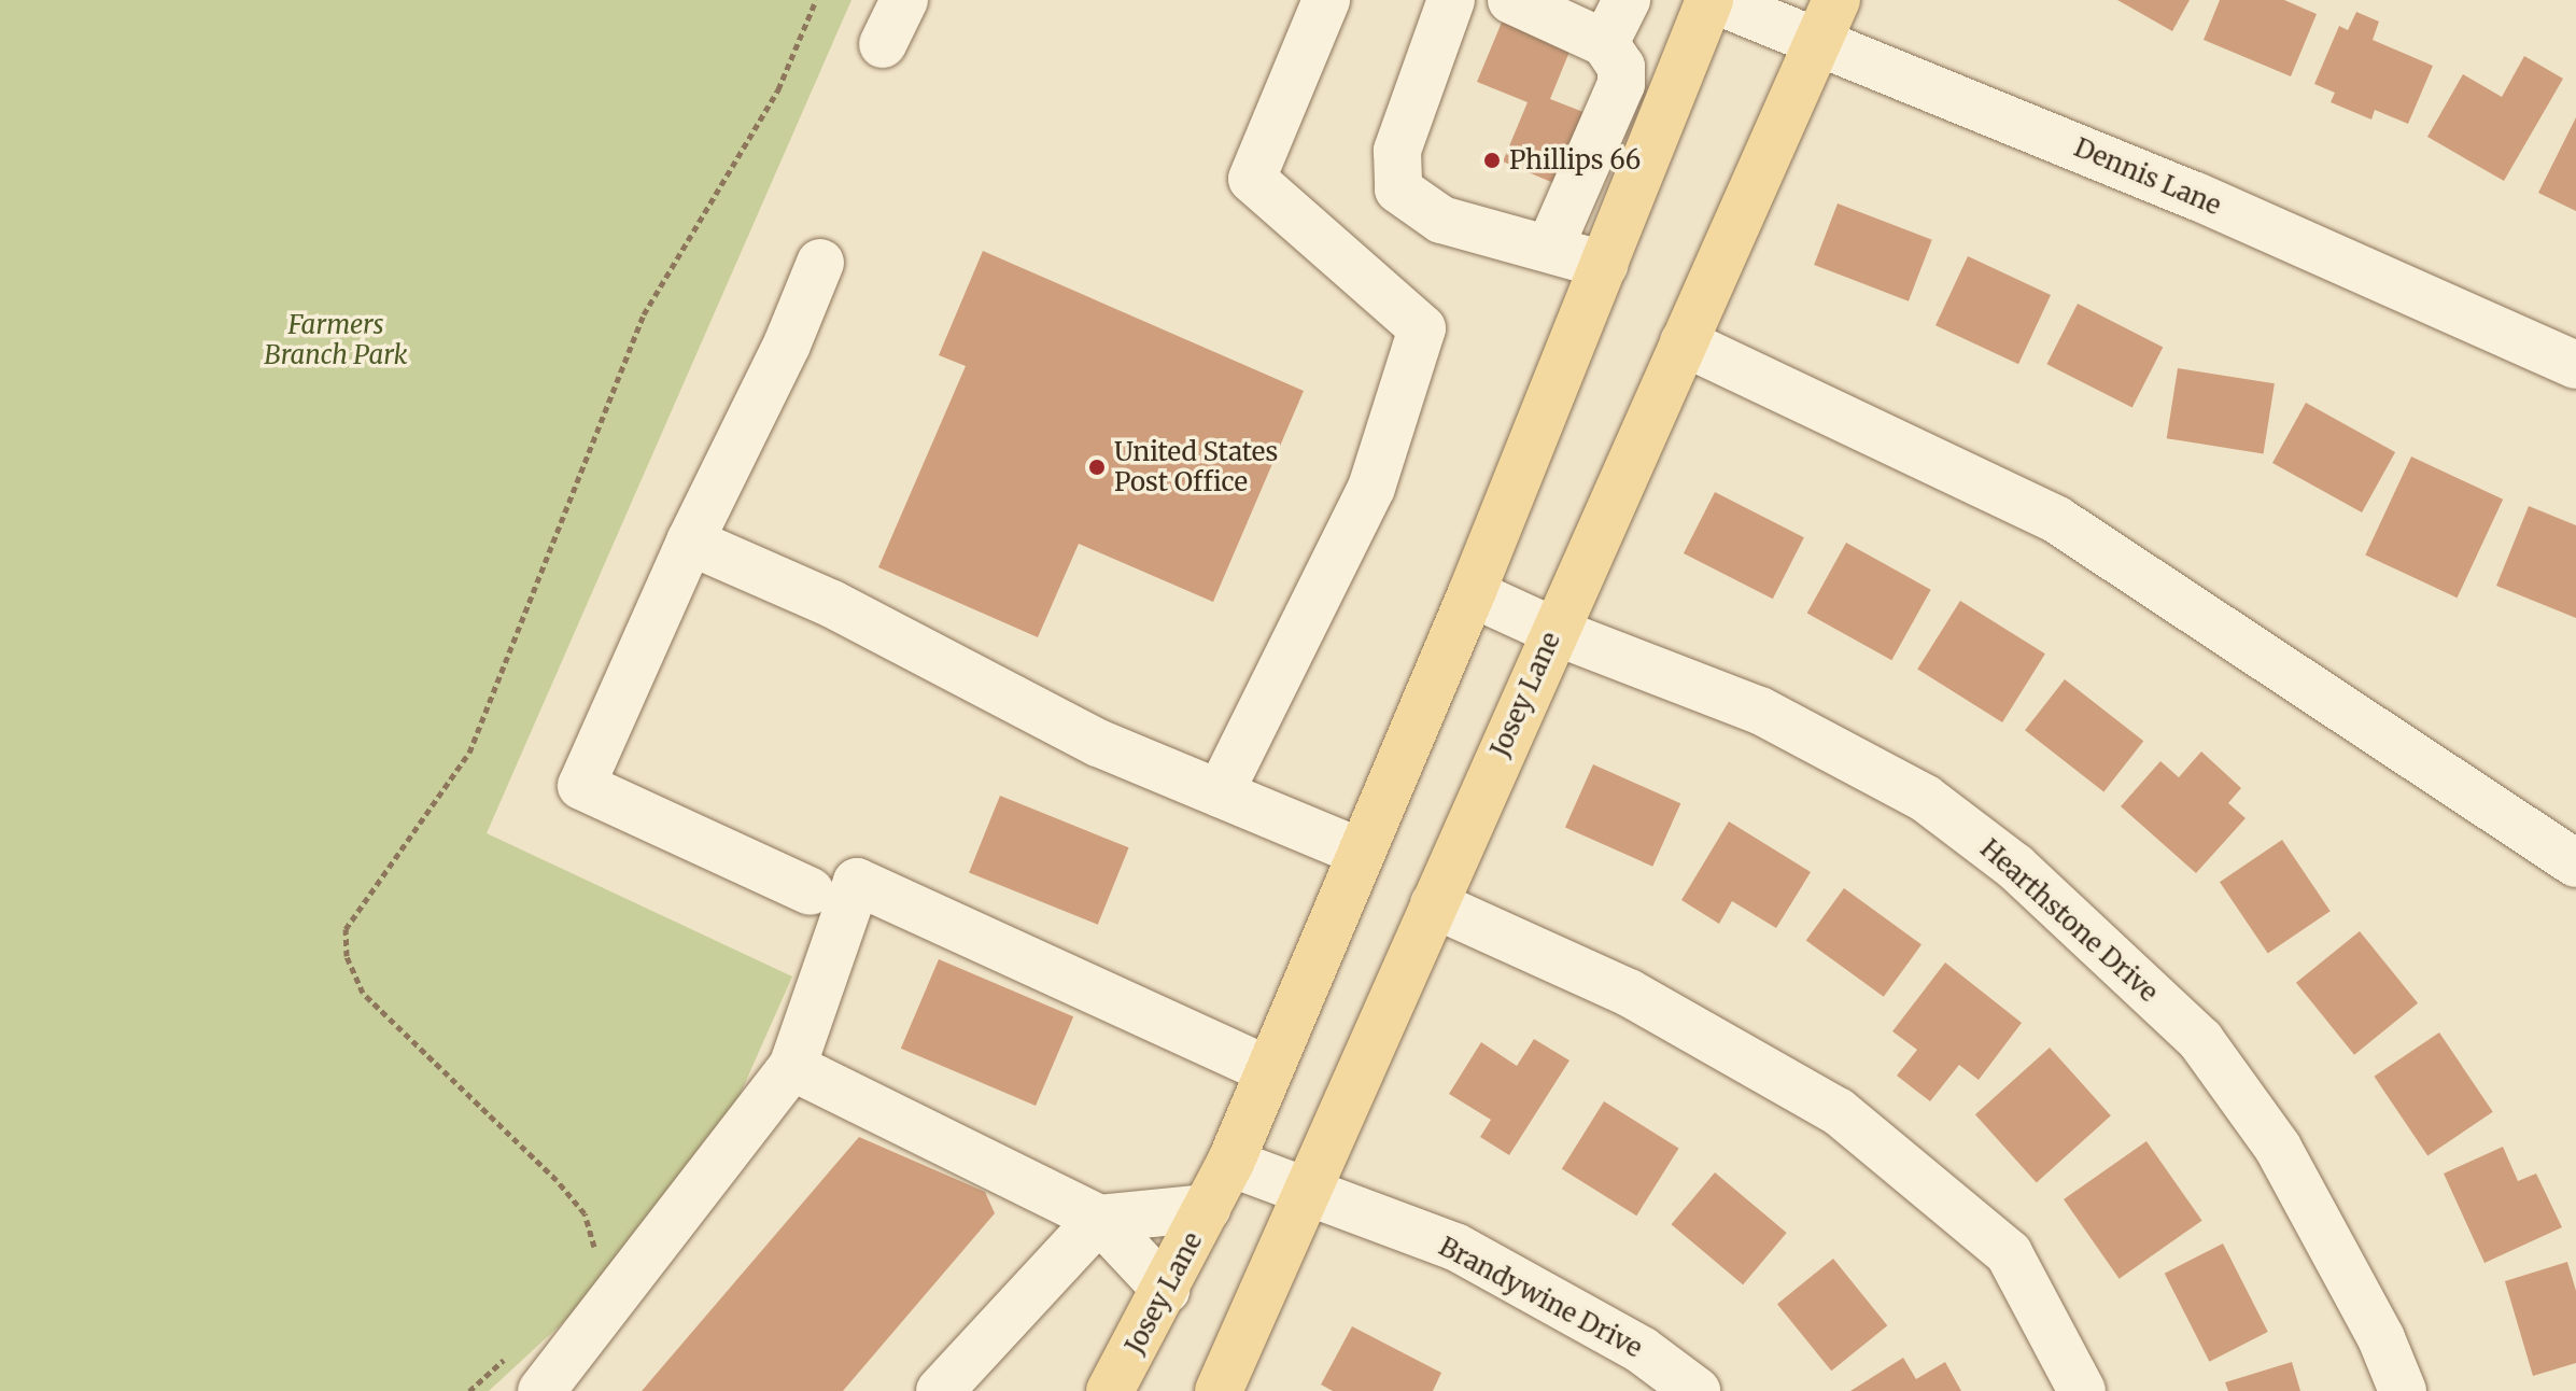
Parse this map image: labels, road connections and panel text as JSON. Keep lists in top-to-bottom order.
{
  "streets": {
    "main road": ["Josey Lane"],
    "street": ["Dennis Lane", "Hearthstone Drive", "Brandywine Drive"]
  },
  "crossings": [
    ["Dennis Lane", "Josey Lane"],
    ["Josey Lane", "Hearthstone Drive"],
    ["Josey Lane", "Brandywine Drive"]
  ],
  "parks": ["Farmers Branch Park"],
  "places": ["Phillips 66", "United States Post Office"]
}
